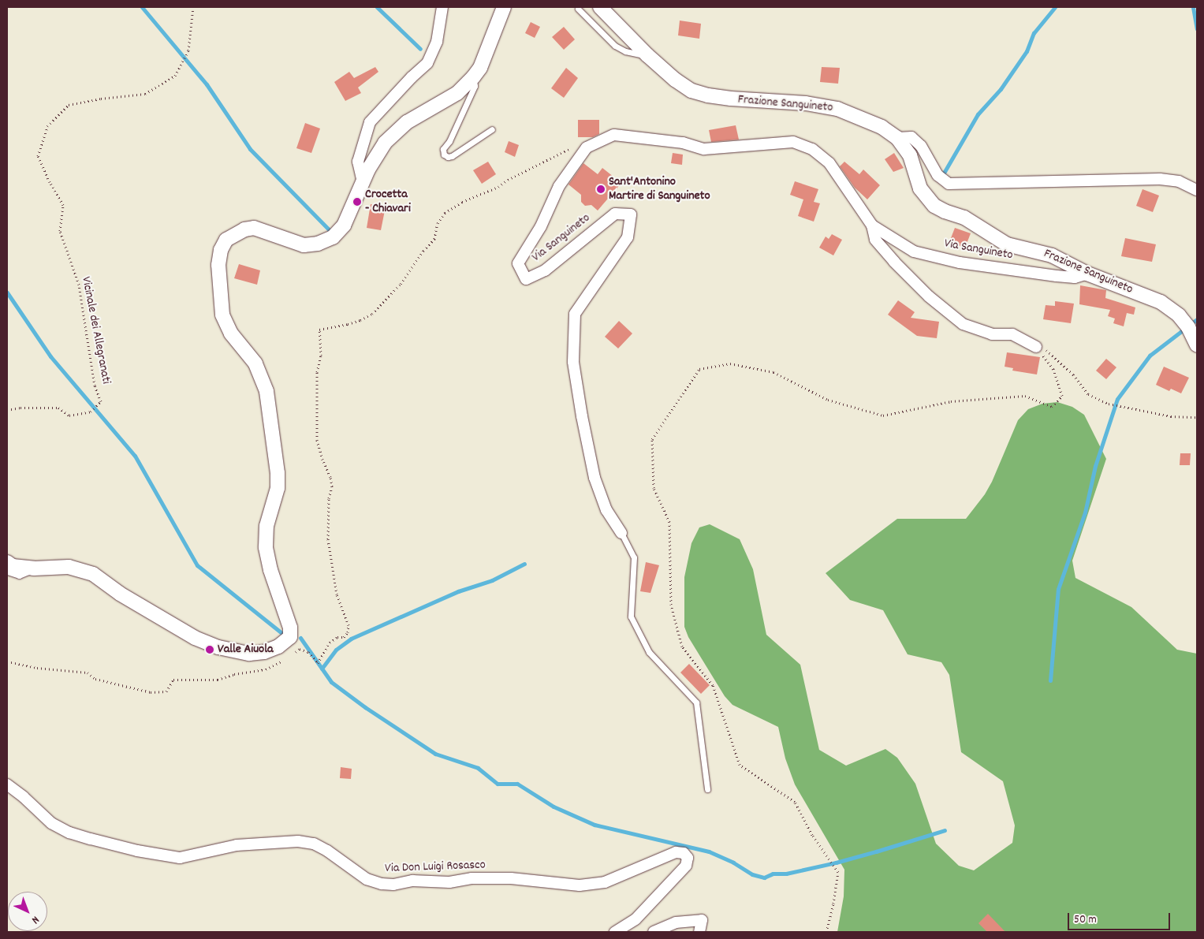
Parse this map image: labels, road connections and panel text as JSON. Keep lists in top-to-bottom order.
{
  "streets": {
    "street": ["Frazione Sanguineto", "Via Sanguineto", "Via Don Luigi Rosasco"],
    "path": ["Vicinale dei Allegranati"]
  },
  "crossings": [
    ["Frazione Sanguineto", "Via Sanguineto"]
  ],
  "places": ["Sant'Antonino Martire di Sanguineto", "Crocetta - Chiavari", "Valle Aiuola"],
  "scale_bar": "50 m",
  "north": "bottom right"
}
